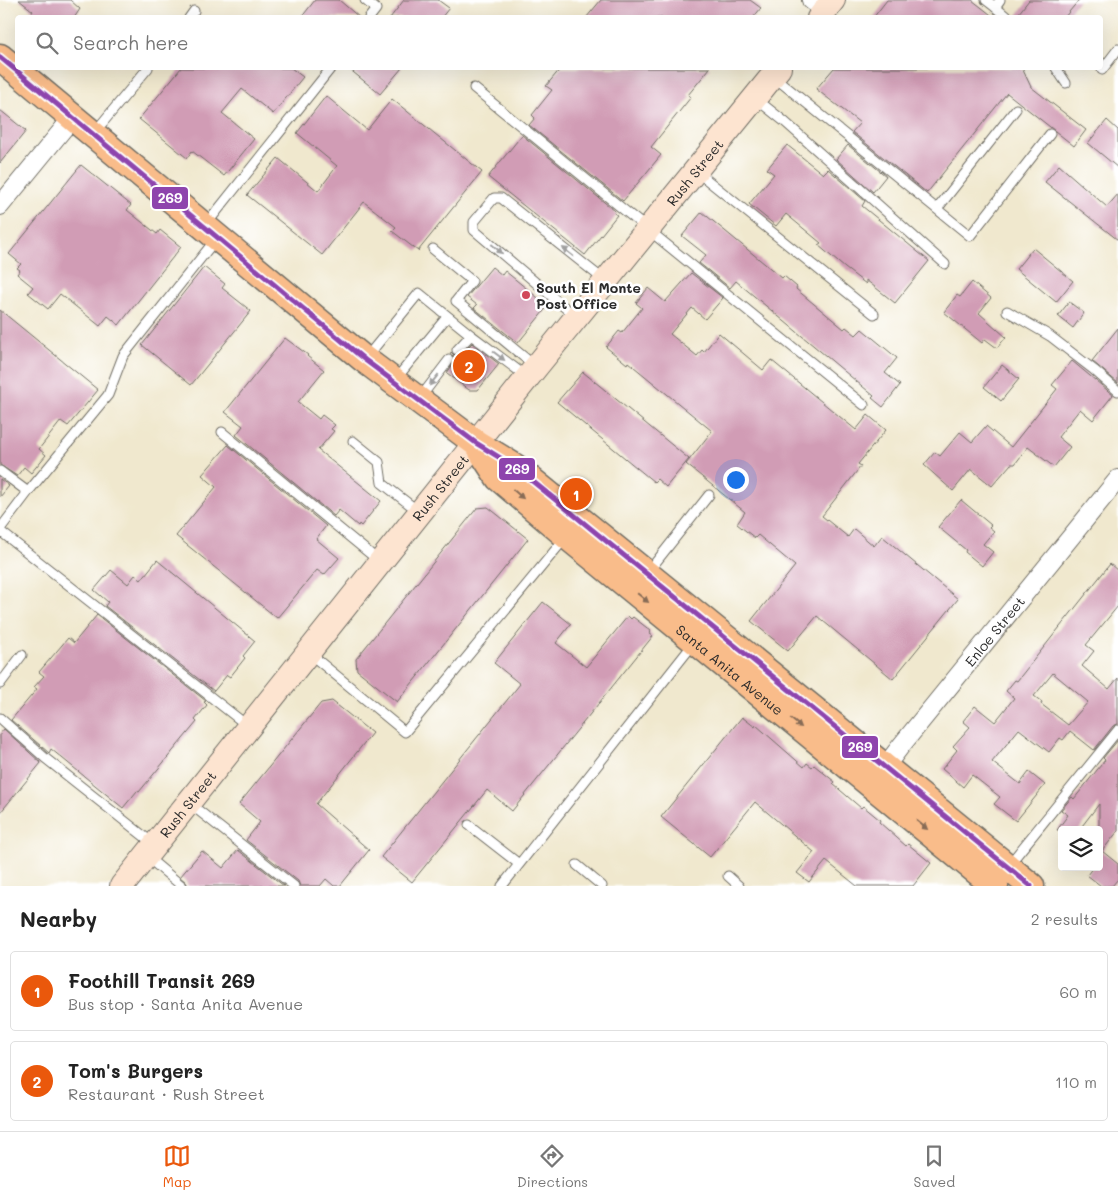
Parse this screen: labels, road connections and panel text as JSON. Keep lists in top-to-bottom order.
{
  "streets": {
    "main road": ["Santa Anita Avenue"],
    "street": ["Rush Street", "Enloe Street"]
  },
  "crossings": [
    ["Rush Street", "Santa Anita Avenue"],
    ["Enloe Street", "Santa Anita Avenue"]
  ],
  "places": ["South El Monte Post Office"],
  "lines": ["transit line 269"],
  "page": {
    "search": "Search here",
    "pins": ["2", "1"],
    "heading": ["Nearby", "2 results"],
    "list": [
      {
        "mark": "1",
        "name": "Foothill Transit 269",
        "note": "Bus stop · Santa Anita Avenue",
        "value": "60 m"
      },
      {
        "mark": "2",
        "name": "Tom's Burgers",
        "note": "Restaurant · Rush Street",
        "value": "110 m"
      }
    ],
    "nav": ["Map", "Directions", "Saved"]
  }
}
